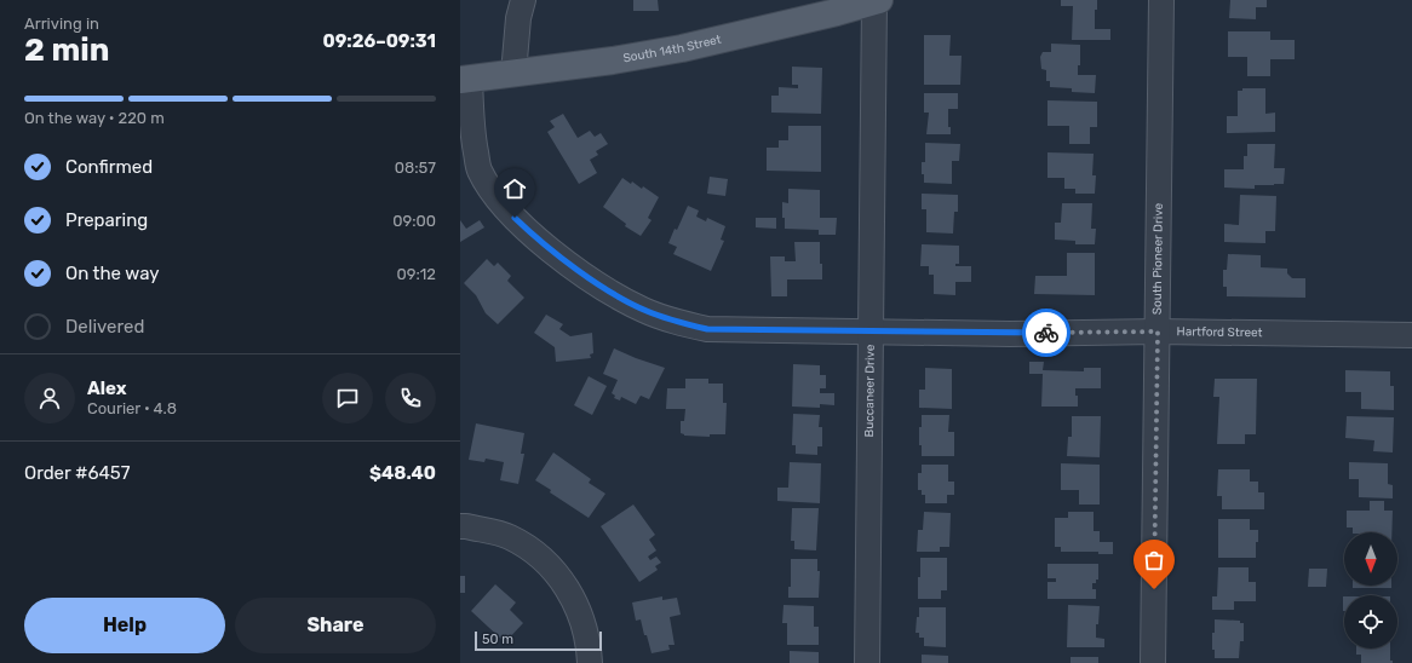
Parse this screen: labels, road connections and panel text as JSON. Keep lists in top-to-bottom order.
{
  "streets": {
    "main road": ["South 14th Street"],
    "street": ["South Pioneer Drive", "Hartford Street", "Buccaneer Drive"]
  },
  "crossings": [
    ["South 14th Street", "Hartford Street"],
    ["South 14th Street", "Buccaneer Drive"],
    ["South Pioneer Drive", "Hartford Street"],
    ["Hartford Street", "Buccaneer Drive"]
  ],
  "scale_bar": "50 m",
  "north": "bottom",
  "page": {
    "heading": ["2 min", "Arriving in", "09:26–09:31"],
    "panel": [
      "Alex",
      "Courier · 4.8",
      "Order #6457",
      "$48.40"
    ],
    "bar": "On the way · 220 m",
    "list": [
      ["Confirmed", "08:57"],
      ["Preparing", "09:00"],
      ["On the way", "09:12"],
      "Delivered"
    ],
    "buttons": ["Help", "Share"],
    "scale": "50 m"
  }
}
